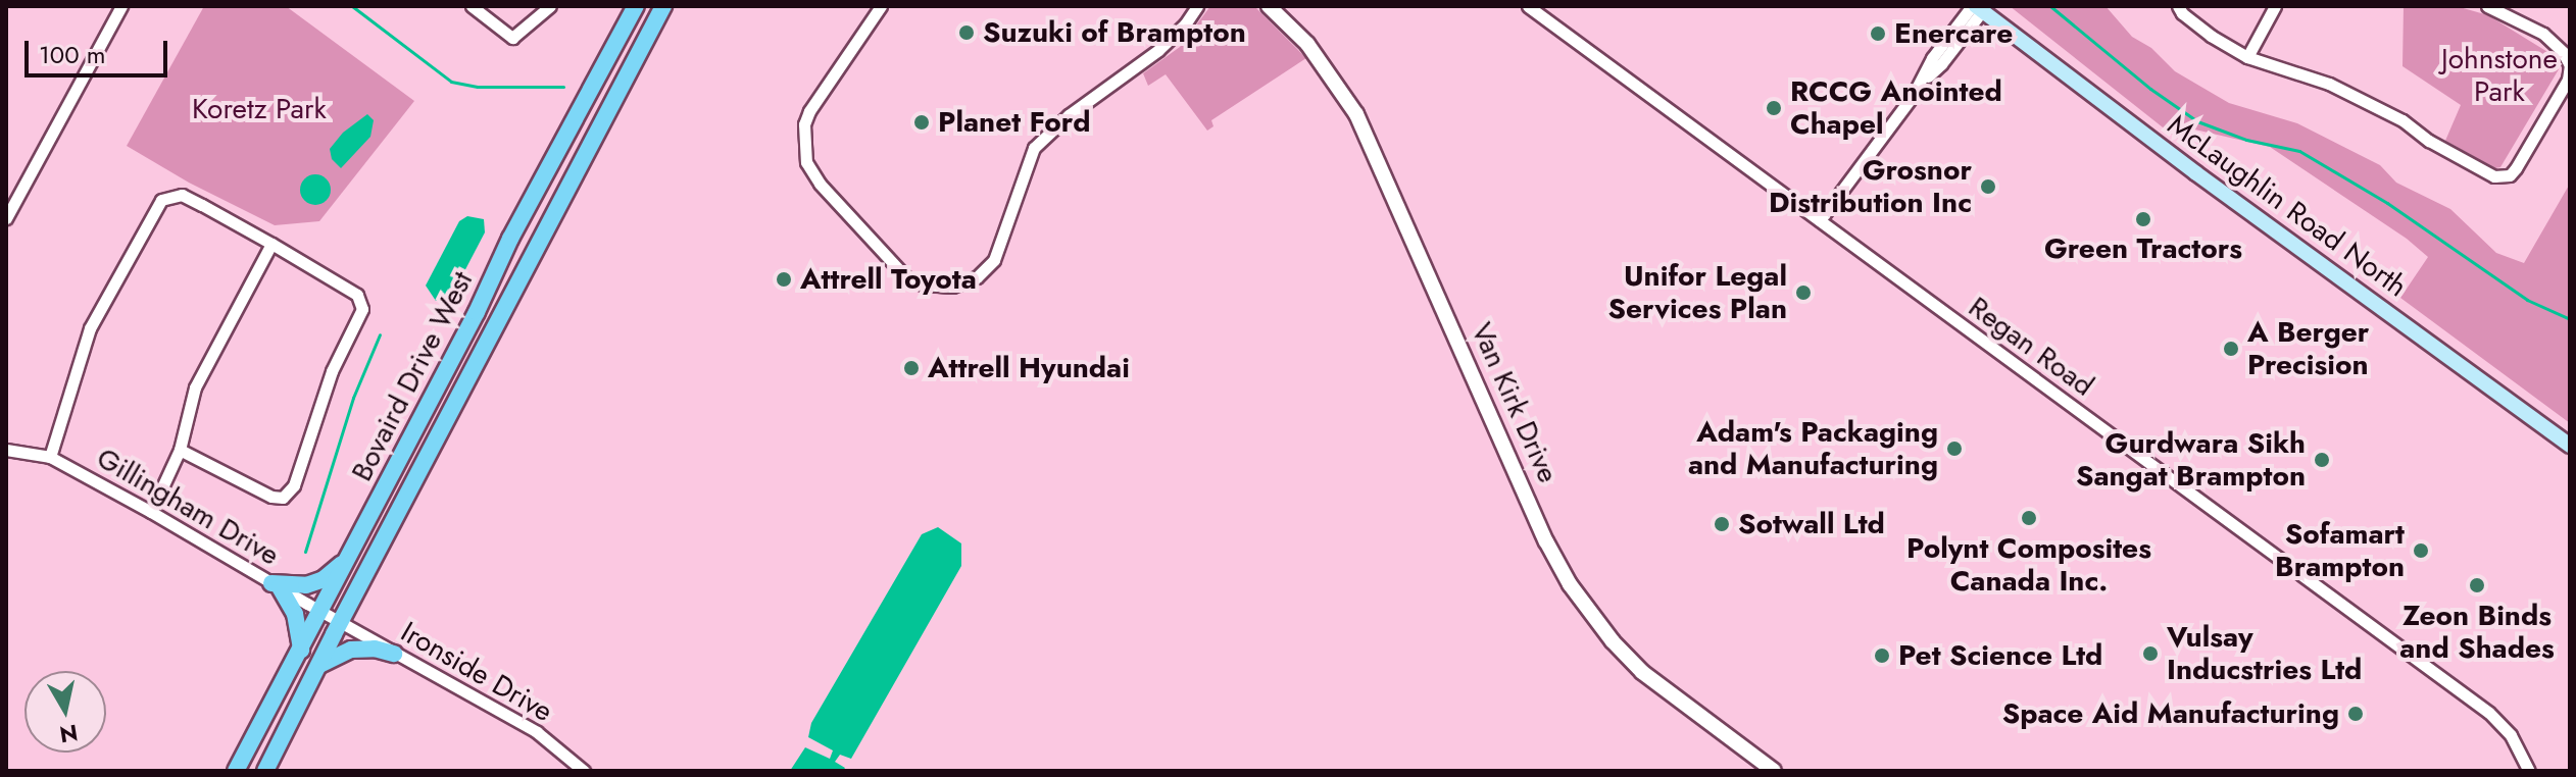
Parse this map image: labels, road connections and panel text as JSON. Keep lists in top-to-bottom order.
{
  "streets": {
    "main road": ["McLaughlin Road North", "Bovaird Drive West"],
    "street": [
      "Regan Road",
      "Van Kirk Drive",
      "Gillingham Drive",
      "Ironside Drive"
    ]
  },
  "crossings": [
    ["Bovaird Drive West", "Gillingham Drive"],
    ["Bovaird Drive West", "Ironside Drive"],
    ["Gillingham Drive", "Ironside Drive"]
  ],
  "parks": ["Johnstone Park", "Koretz Park"],
  "places": [
    "Suzuki of Brampton",
    "Enercare",
    "RCCG Anointed Chapel",
    "Planet Ford",
    "Grosnor Distribution Inc",
    "Green Tractors",
    "Attrell Toyota",
    "Unifor Legal Services Plan",
    "A Berger Precision",
    "Attrell Hyundai",
    "Adam's Packaging and Manufacturing",
    "Gurdwara Sikh Sangat Brampton",
    "Polynt Composites Canada Inc.",
    "Sotwall Ltd",
    "Sofamart Brampton",
    "Zeon Binds and Shades",
    "Vulsay Inducstries Ltd",
    "Pet Science Ltd",
    "Space Aid Manufacturing"
  ],
  "scale_bar": "100 m",
  "north": "bottom"
}
